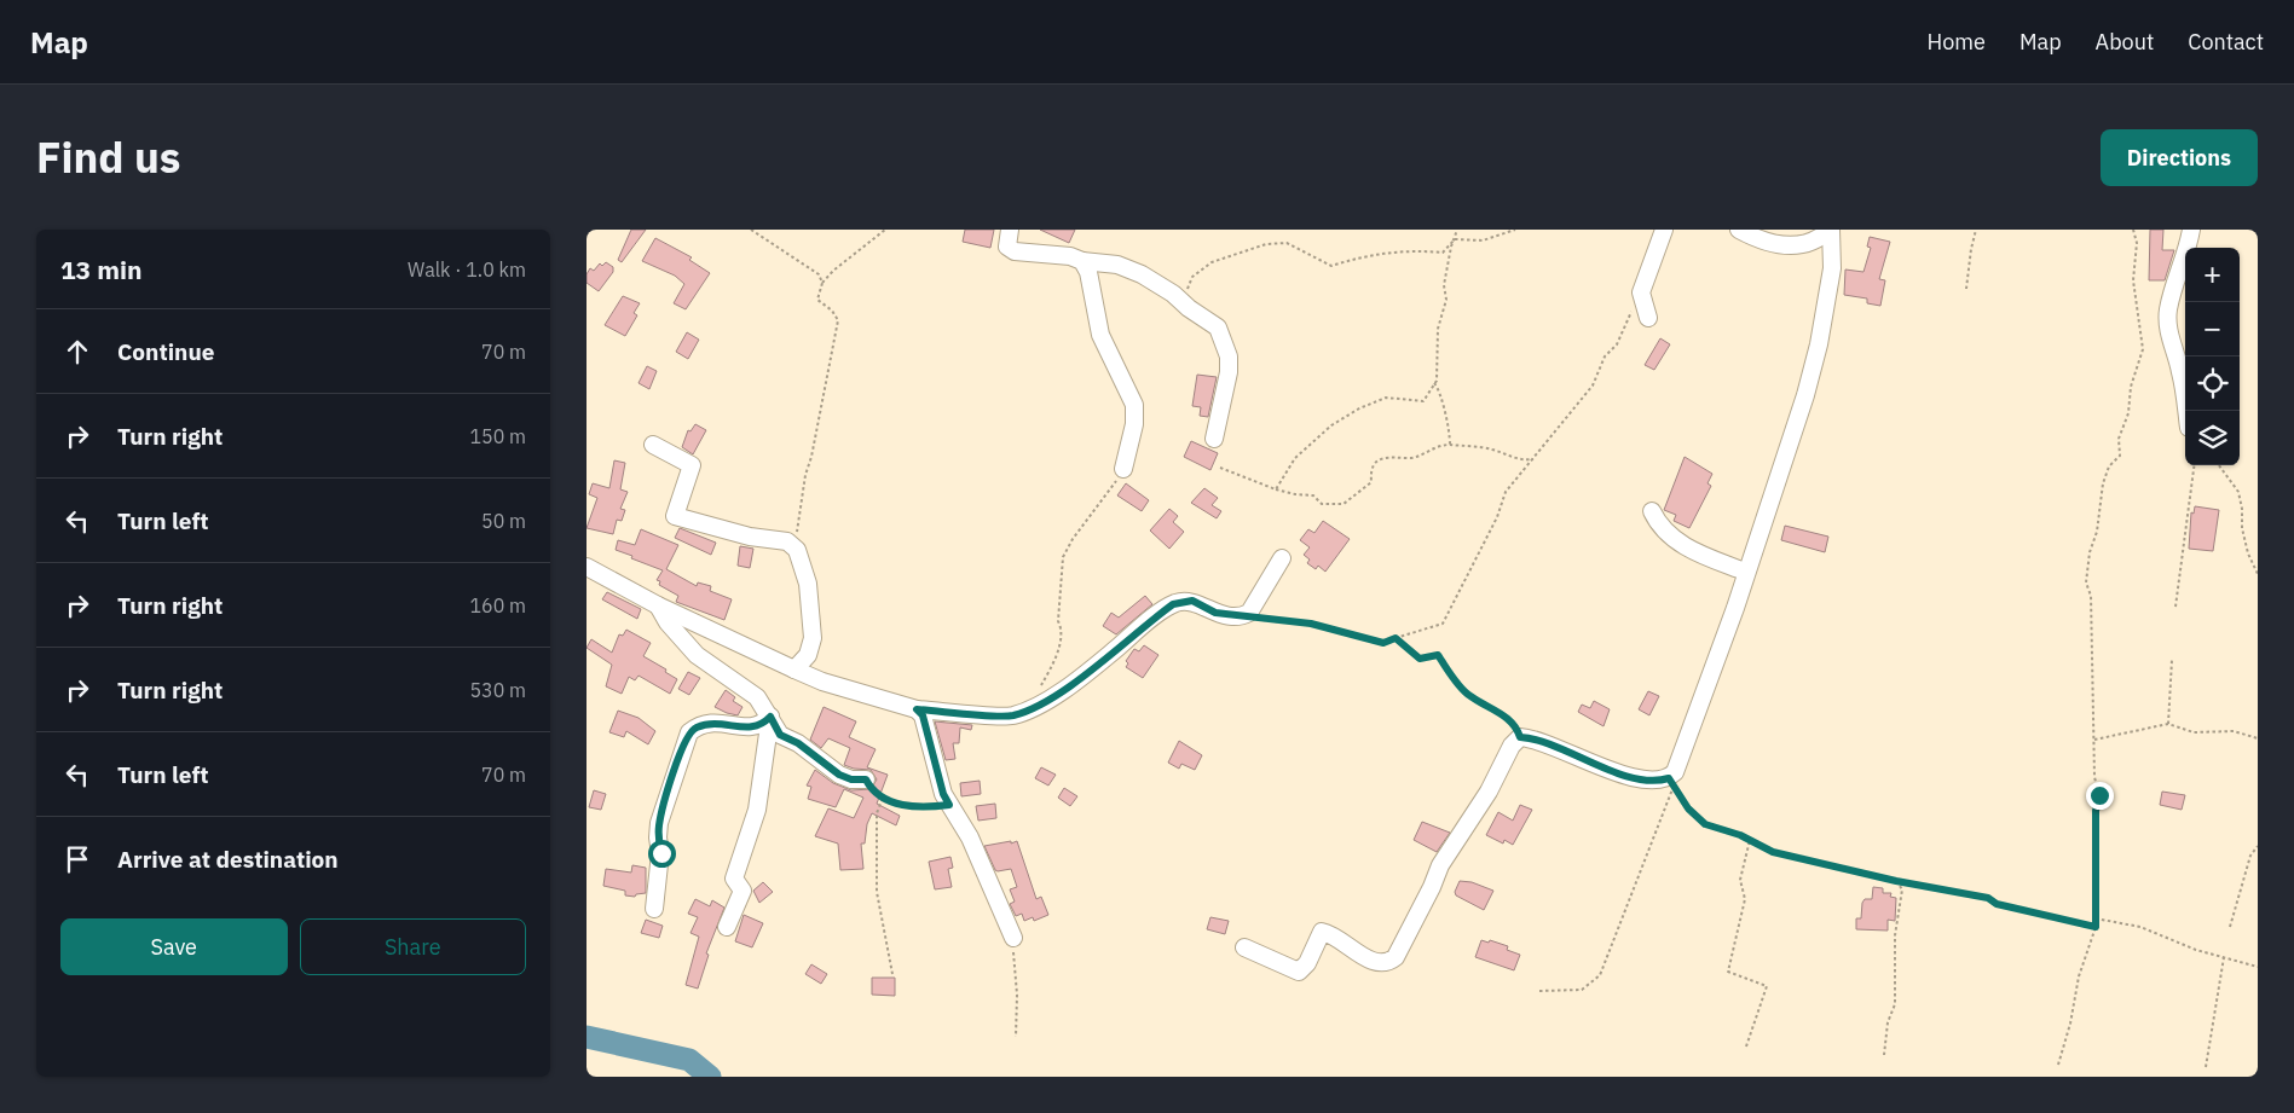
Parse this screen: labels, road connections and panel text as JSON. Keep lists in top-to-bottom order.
{
  "page": {
    "header": "Map",
    "nav": [
      "Home",
      "Map",
      "About",
      "Contact"
    ],
    "title": "Find us",
    "buttons": [
      "Directions",
      ["Save", "Share"]
    ],
    "heading": ["13 min", "Walk · 1.0 km"],
    "map_buttons": ["+", "−"],
    "list": [
      ["Continue", "70 m"],
      ["Turn right", "150 m"],
      ["Turn left", "50 m"],
      ["Turn right", "160 m"],
      ["Turn right", "530 m"],
      ["Turn left", "70 m"],
      "Arrive at destination"
    ]
  }
}
